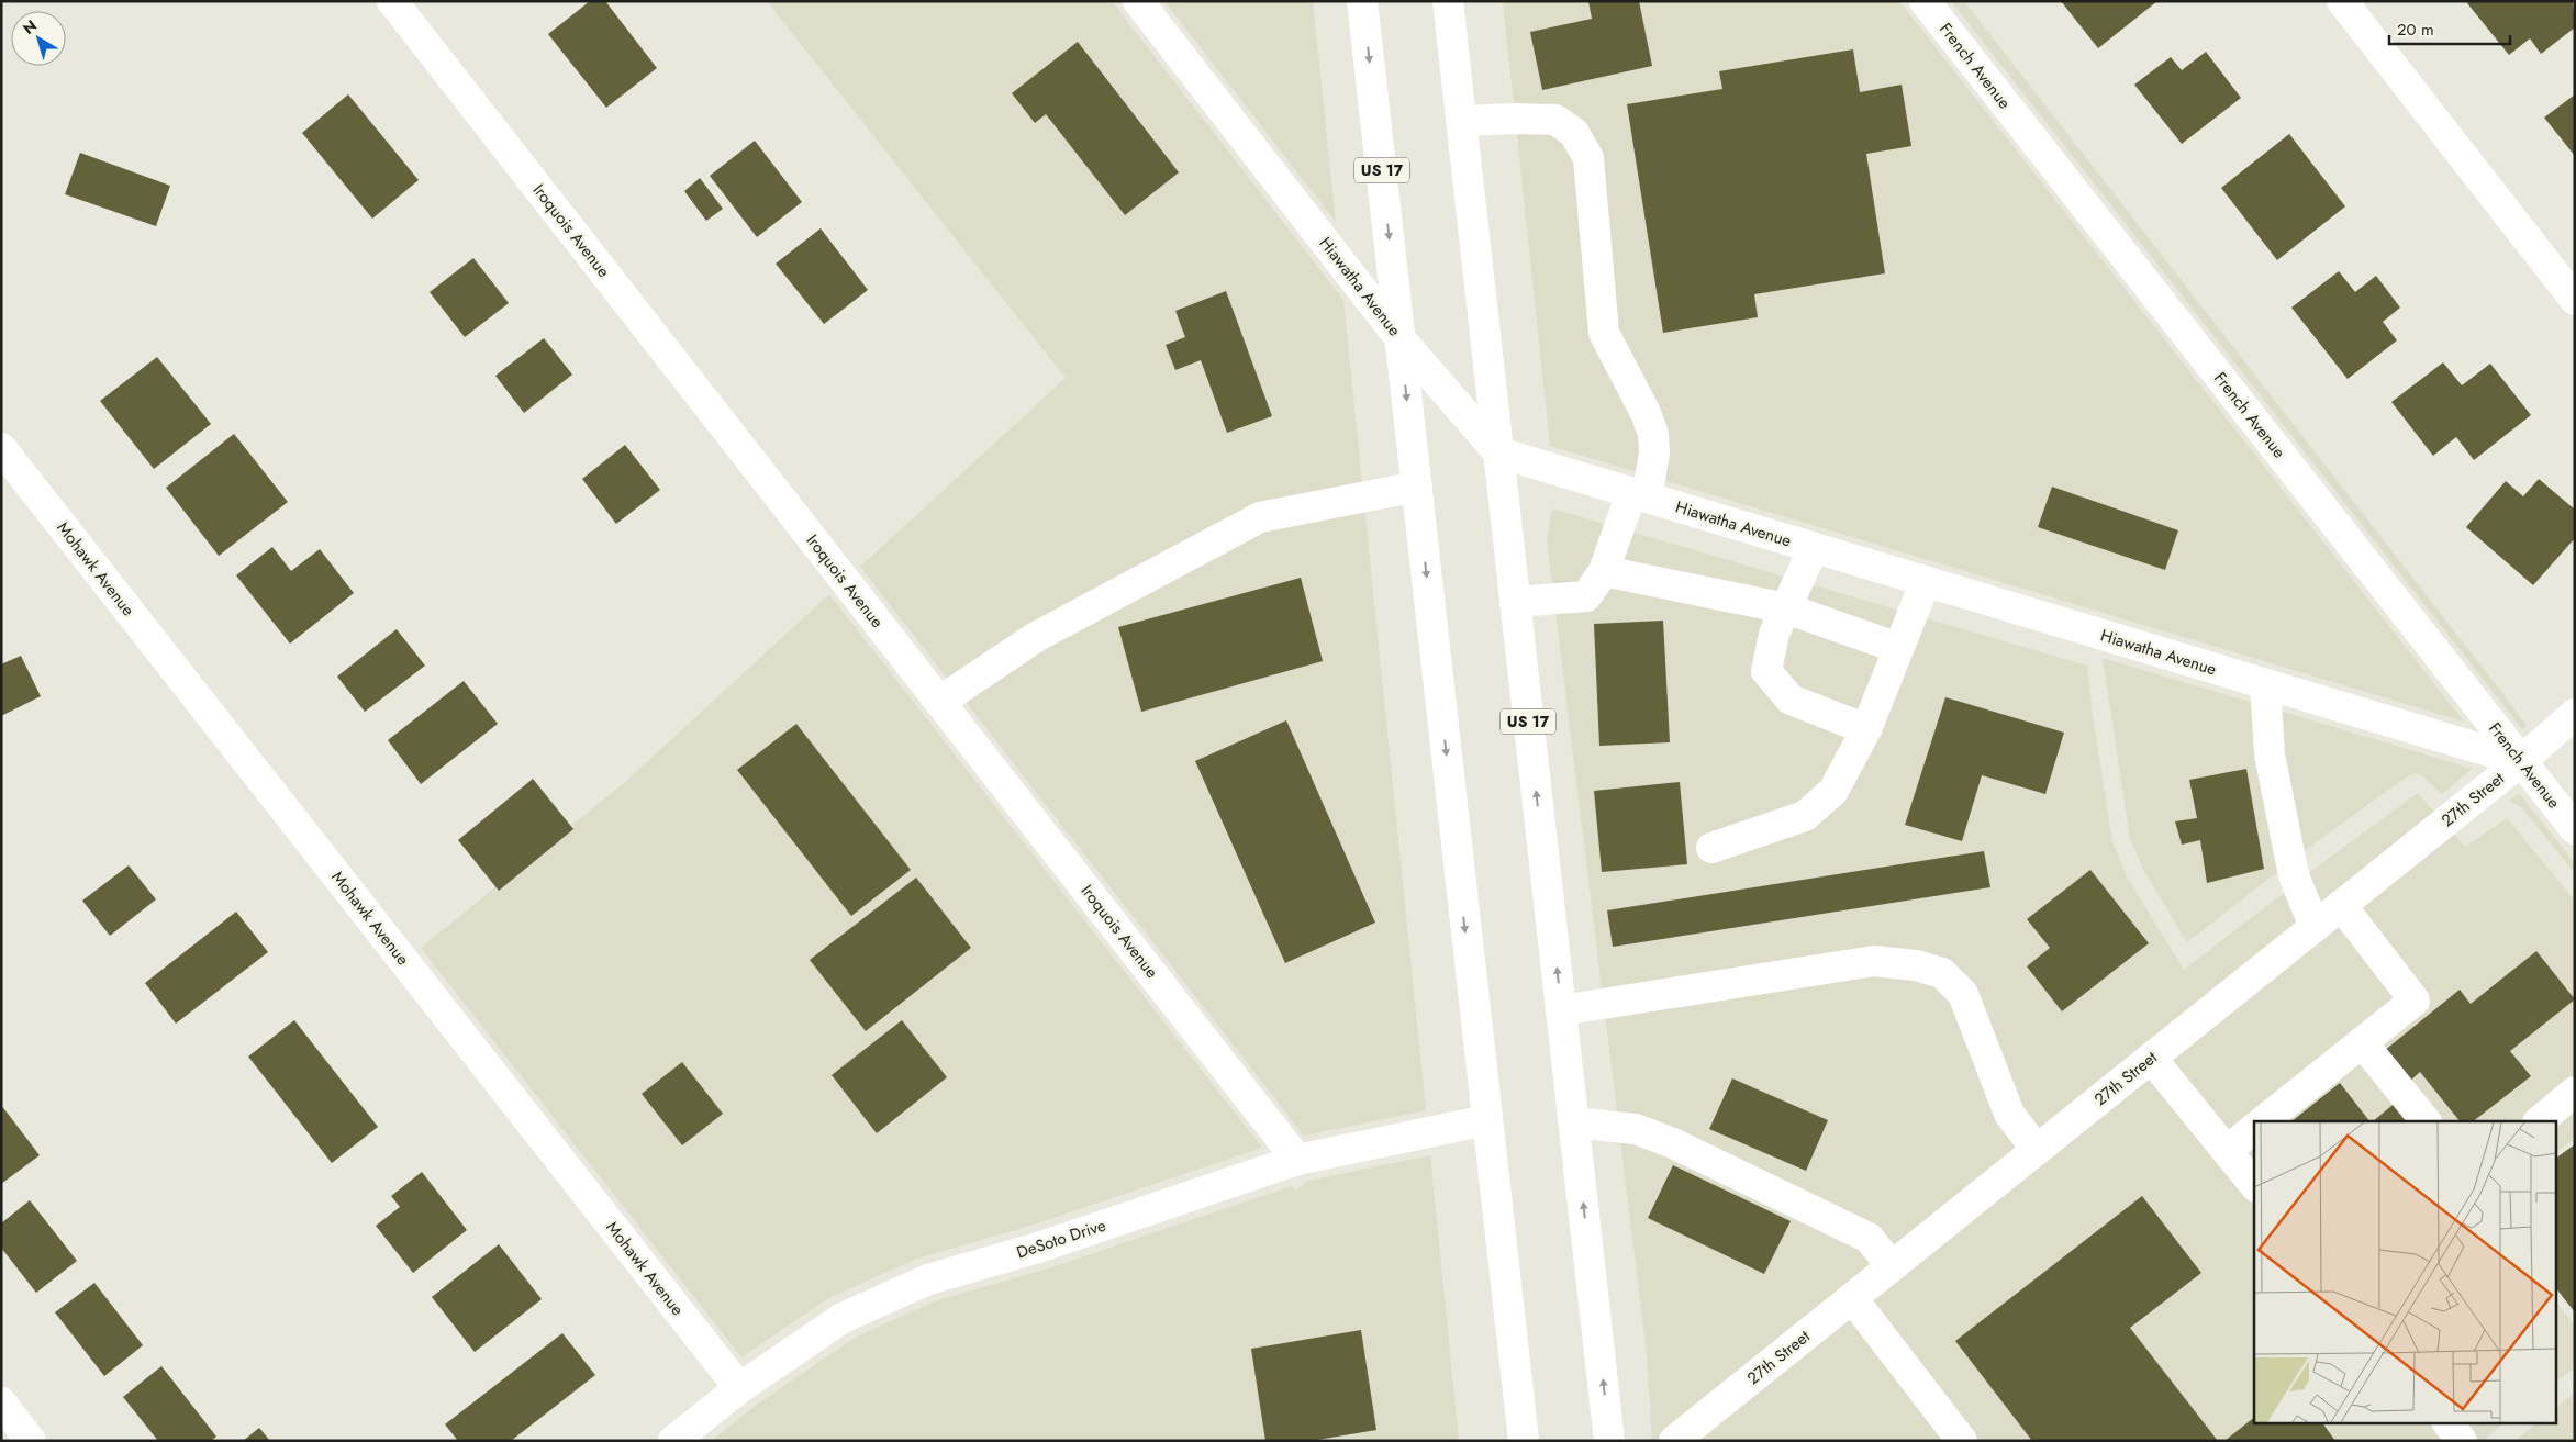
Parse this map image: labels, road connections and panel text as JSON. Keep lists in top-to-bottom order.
{
  "streets": {
    "street": [
      "French Avenue",
      "US 17",
      "Iroquois Avenue",
      "Hiawatha Avenue",
      "Mohawk Avenue",
      "27th Street",
      "DeSoto Drive"
    ]
  },
  "crossings": [
    ["French Avenue", "Hiawatha Avenue"],
    ["French Avenue", "27th Street"],
    ["US 17", "Hiawatha Avenue"],
    ["US 17", "DeSoto Drive"],
    ["Iroquois Avenue", "DeSoto Drive"],
    ["Hiawatha Avenue", "27th Street"],
    ["Mohawk Avenue", "DeSoto Drive"]
  ],
  "scale_bar": "20 m",
  "north": "top left"
}
